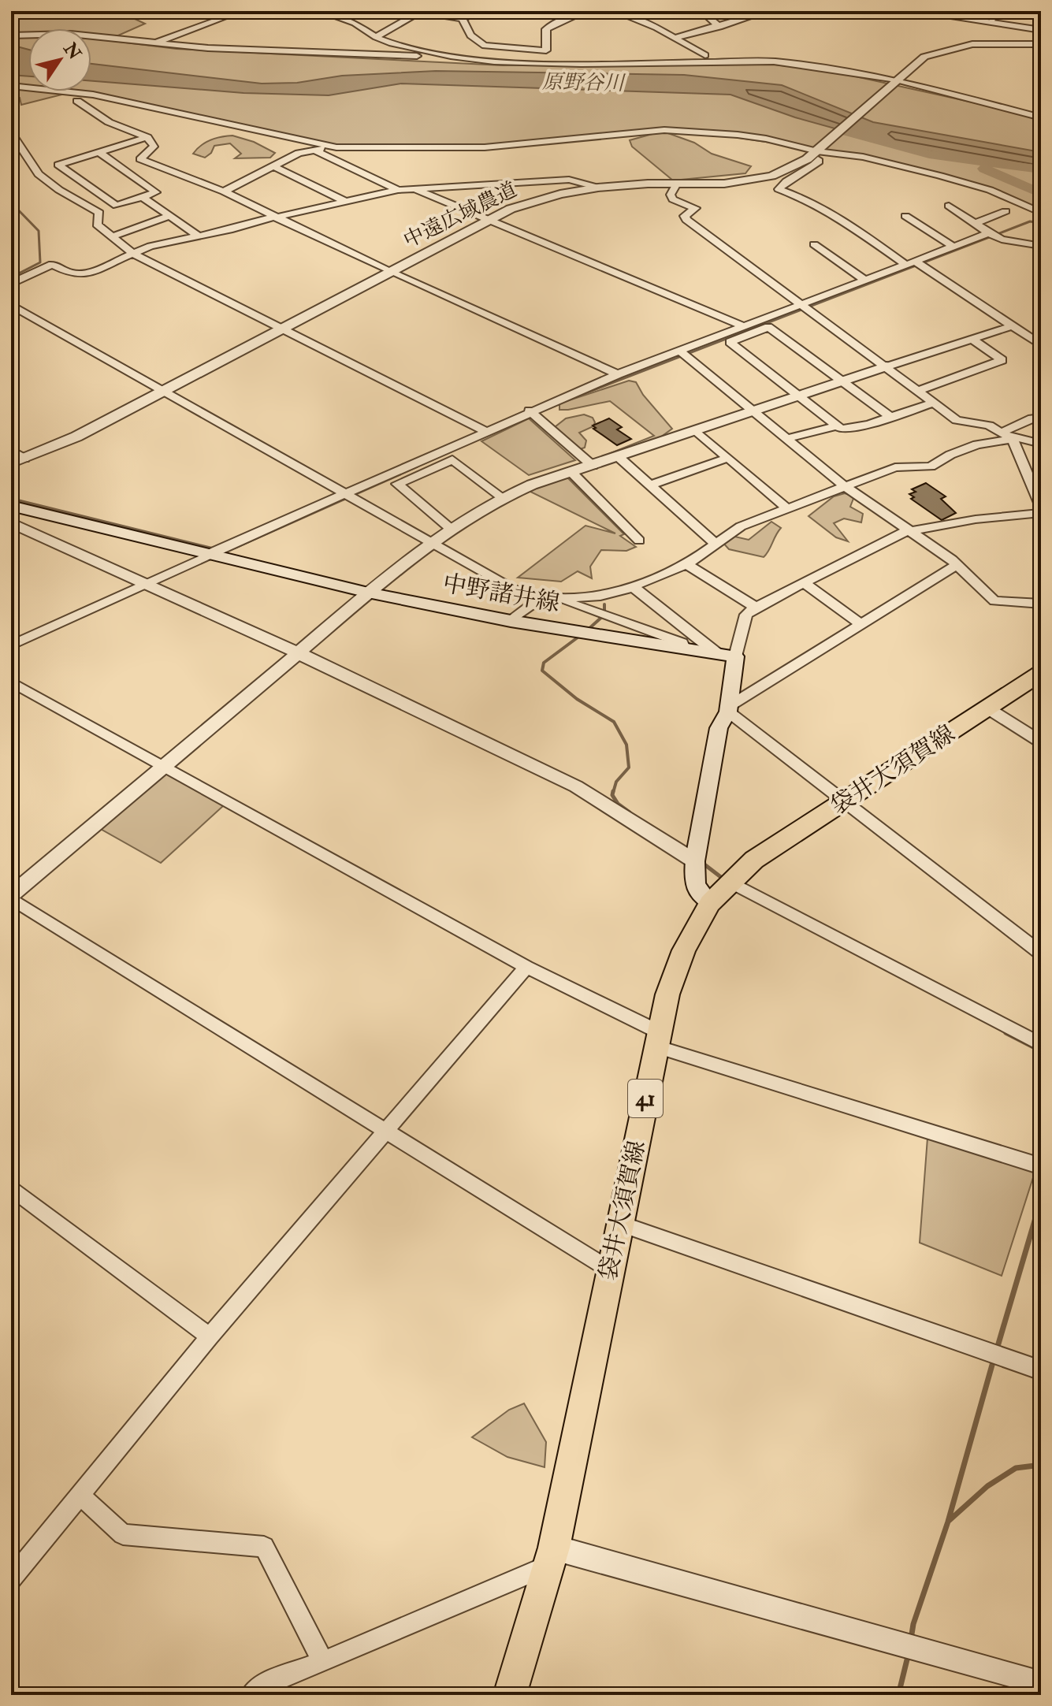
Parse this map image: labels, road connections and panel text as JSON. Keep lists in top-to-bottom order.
{
  "streets": {
    "main road": ["中野諸井線", "袋井大須賀線", "41"],
    "street": ["中遠広域農道"]
  },
  "water": ["原野谷川"],
  "north": "top right"
}
